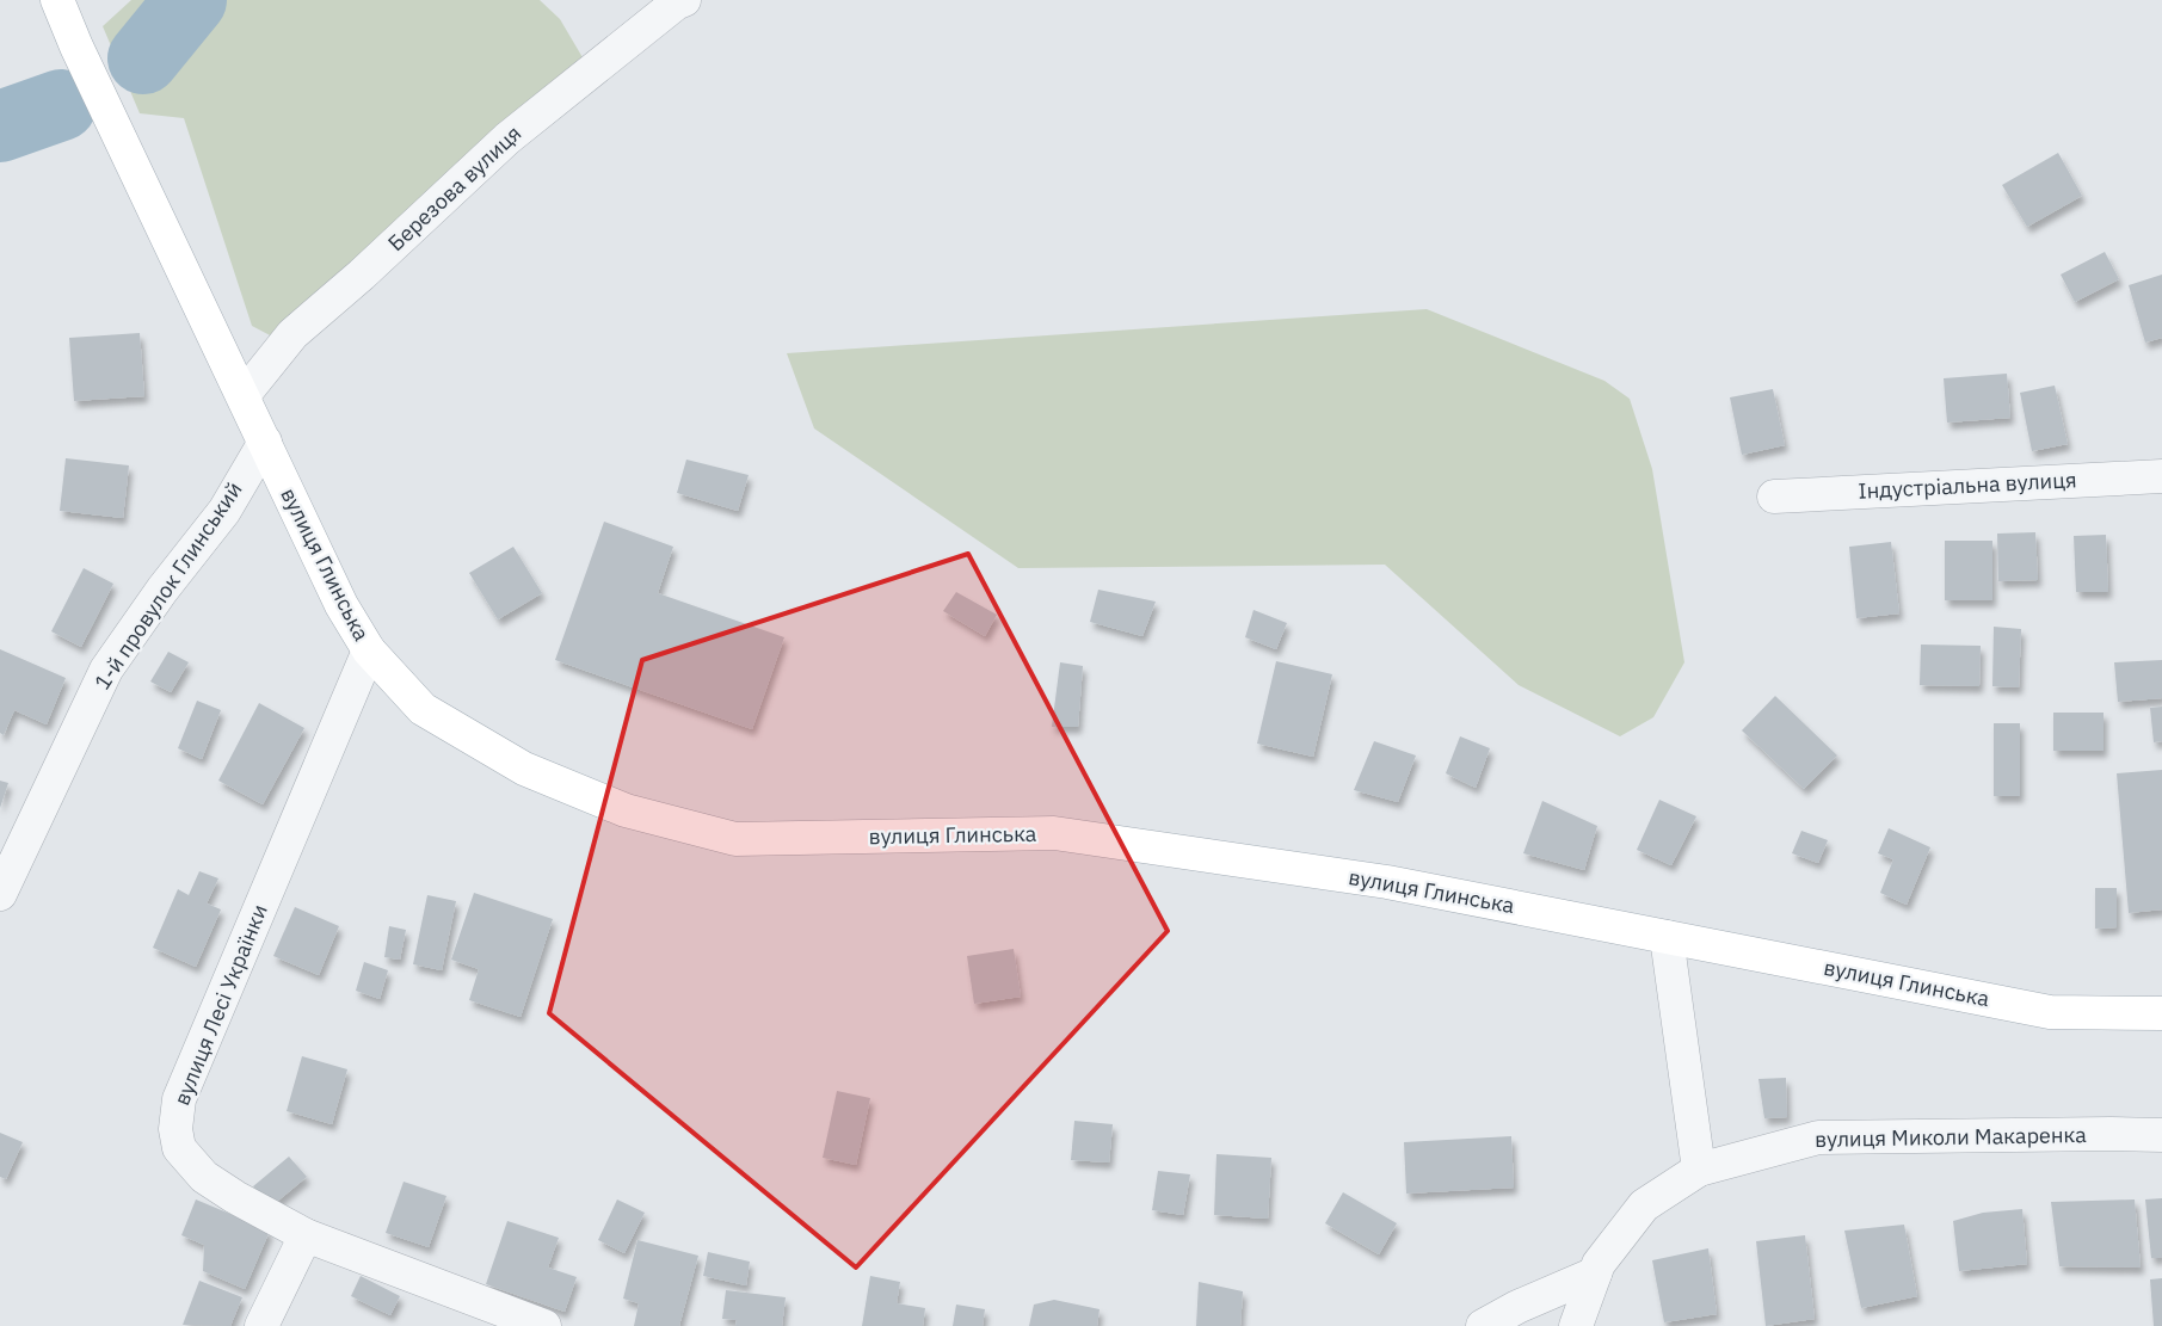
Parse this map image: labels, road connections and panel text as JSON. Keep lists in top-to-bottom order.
{
  "streets": {
    "main road": ["вулиця Глинська"],
    "street": [
      "Березова вулиця",
      "Індустріальна вулиця",
      "1-й провулок Глинський",
      "вулиця Лесі Українки",
      "вулиця Миколи Макаренка"
    ]
  },
  "crossings": [
    ["Березова вулиця", "вулиця Глинська"],
    ["вулиця Глинська", "1-й провулок Глинський"],
    ["вулиця Глинська", "вулиця Лесі Українки"]
  ]
}
